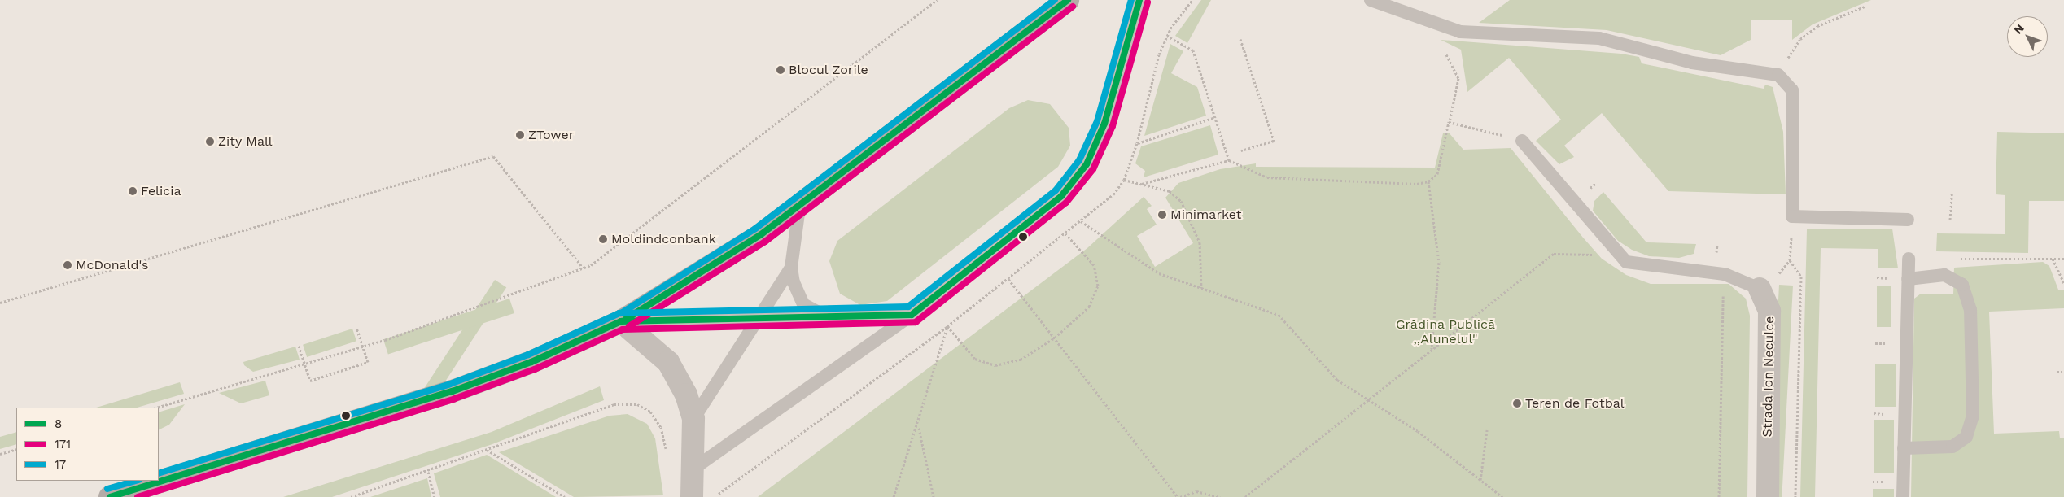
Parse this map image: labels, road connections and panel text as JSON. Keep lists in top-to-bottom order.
{
  "streets": {
    "street": ["Strada Ion Neculce"]
  },
  "parks": ["Grădina Publică ,,Alunelul\""],
  "places": [
    "Blocul Zorile",
    "ZTower",
    "Zity Mall",
    "Felicia",
    "Minimarket",
    "Moldindconbank",
    "McDonald's",
    "Teren de Fotbal"
  ],
  "lines": ["transit line 8", "transit line 17", "transit line 171"],
  "legend": ["8", "171", "17"],
  "north": "top left"
}
